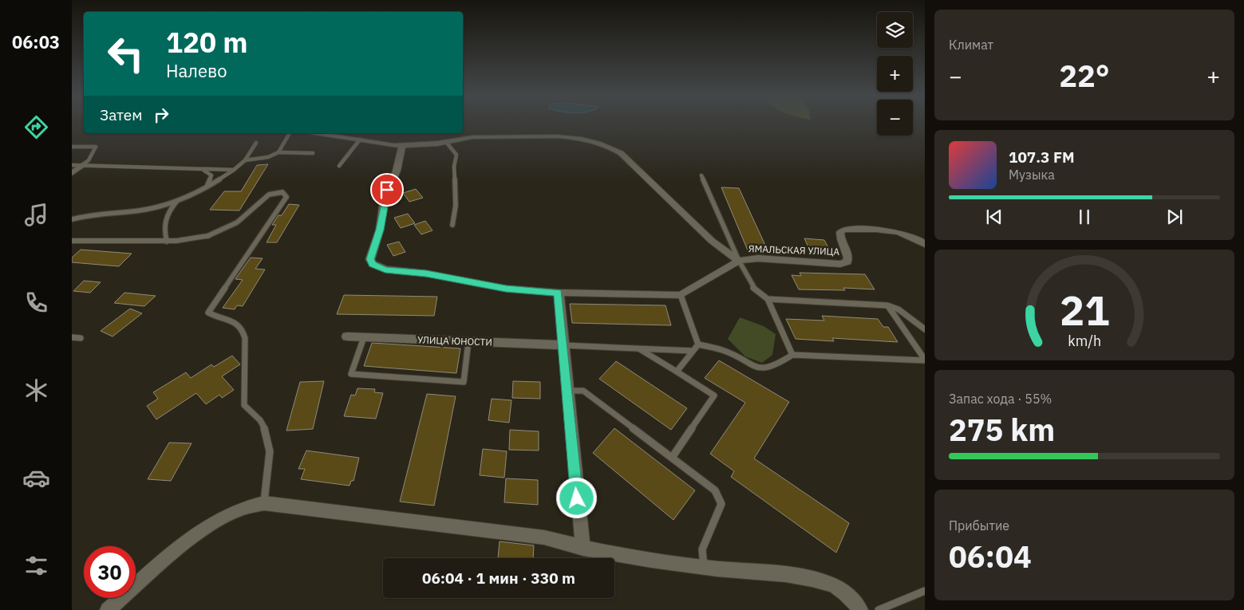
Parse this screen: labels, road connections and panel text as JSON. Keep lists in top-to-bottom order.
{
  "streets": {
    "street": ["ЯМАЛЬСКАЯ УЛИЦА", "УЛИЦА ЮНОСТИ"]
  },
  "page": {
    "tabs": "06:03",
    "tile": [
      "Климат",
      ["Запас хода · 55%", "275 km"],
      ["Прибытие", "06:04"]
    ],
    "map_buttons": ["+", "−"],
    "turn": ["120 m", "Налево"],
    "heat": ["−", "22°", "+"],
    "then": "Затем",
    "song": ["107.3 FM", "Музыка"],
    "limit": "30",
    "trip": "06:04 · 1 мин · 330 m",
    "gauge": ["21", "km/h"]
  }
}
